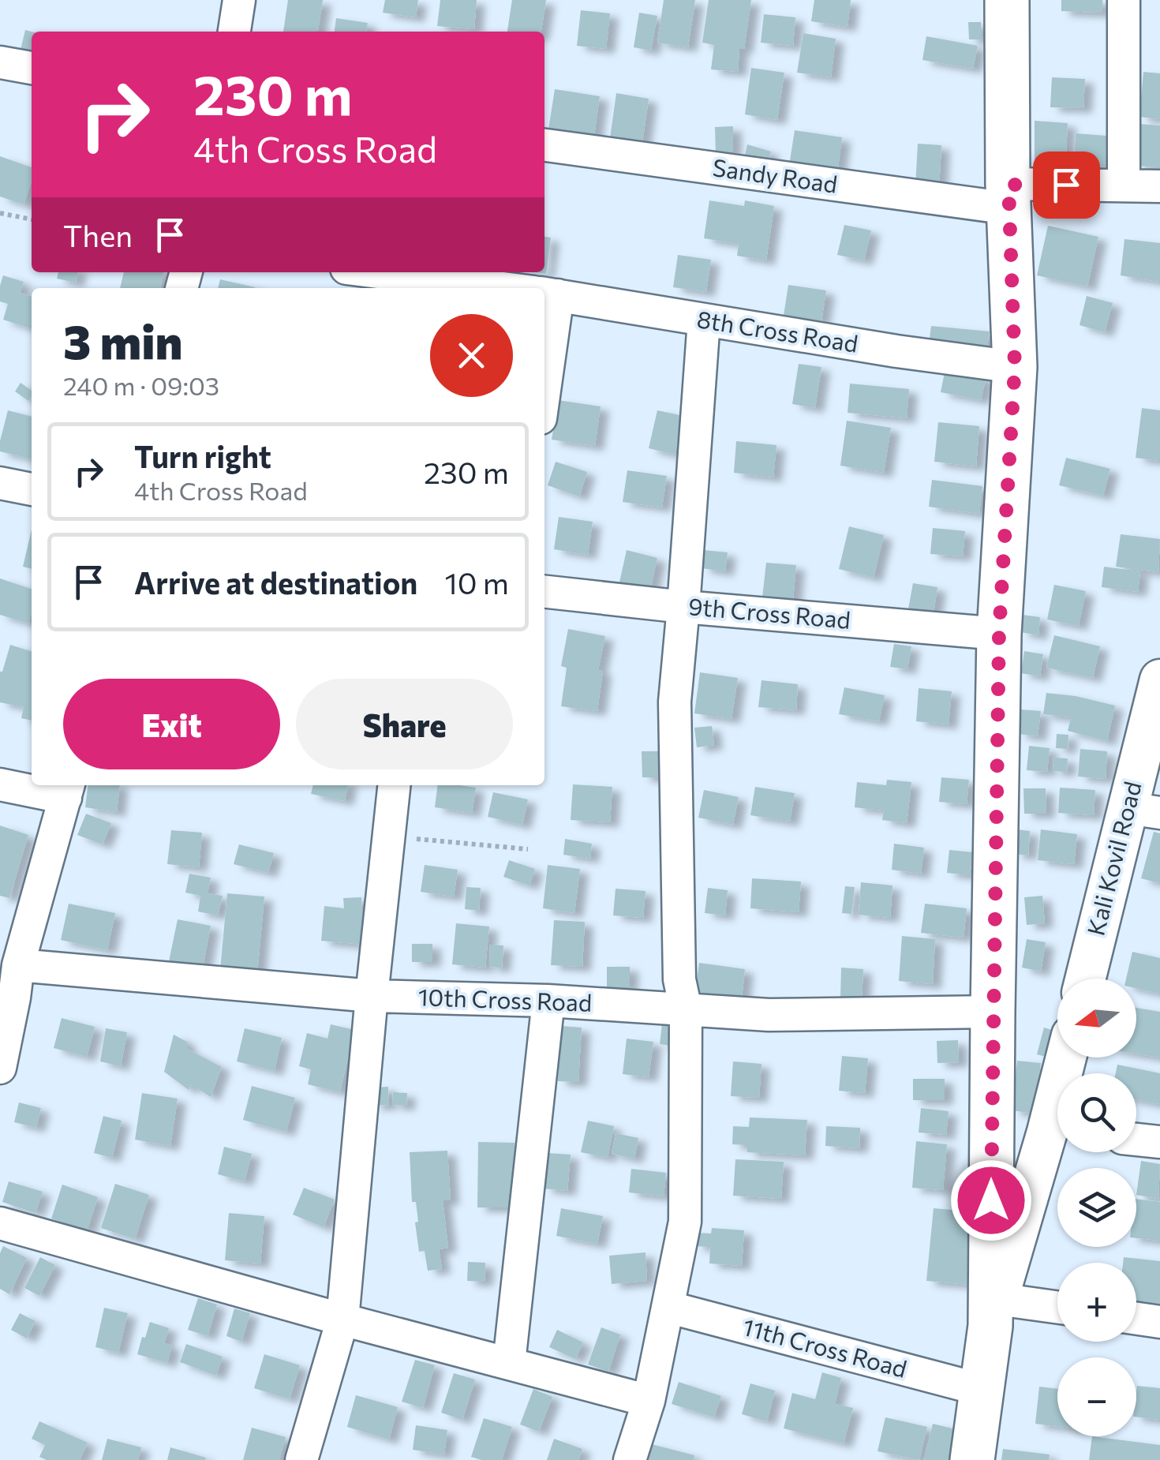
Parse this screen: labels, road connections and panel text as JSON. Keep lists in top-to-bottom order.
{
  "streets": {
    "street": [
      "Sandy Road",
      "8th Cross Road",
      "9th Cross Road",
      "Kali Kovil Road",
      "10th Cross Road",
      "11th Cross Road"
    ]
  },
  "north": "left",
  "page": {
    "turn": ["230 m", "4th Cross Road"],
    "then": "Then",
    "heading": ["3 min", "240 m · 09:03"],
    "list": [
      {
        "name": "Turn right",
        "note": "4th Cross Road",
        "value": "230 m"
      },
      {
        "name": "Arrive at destination",
        "value": "10 m"
      }
    ],
    "buttons": ["Exit", "Share"],
    "map_buttons": ["+", "−"]
  }
}
